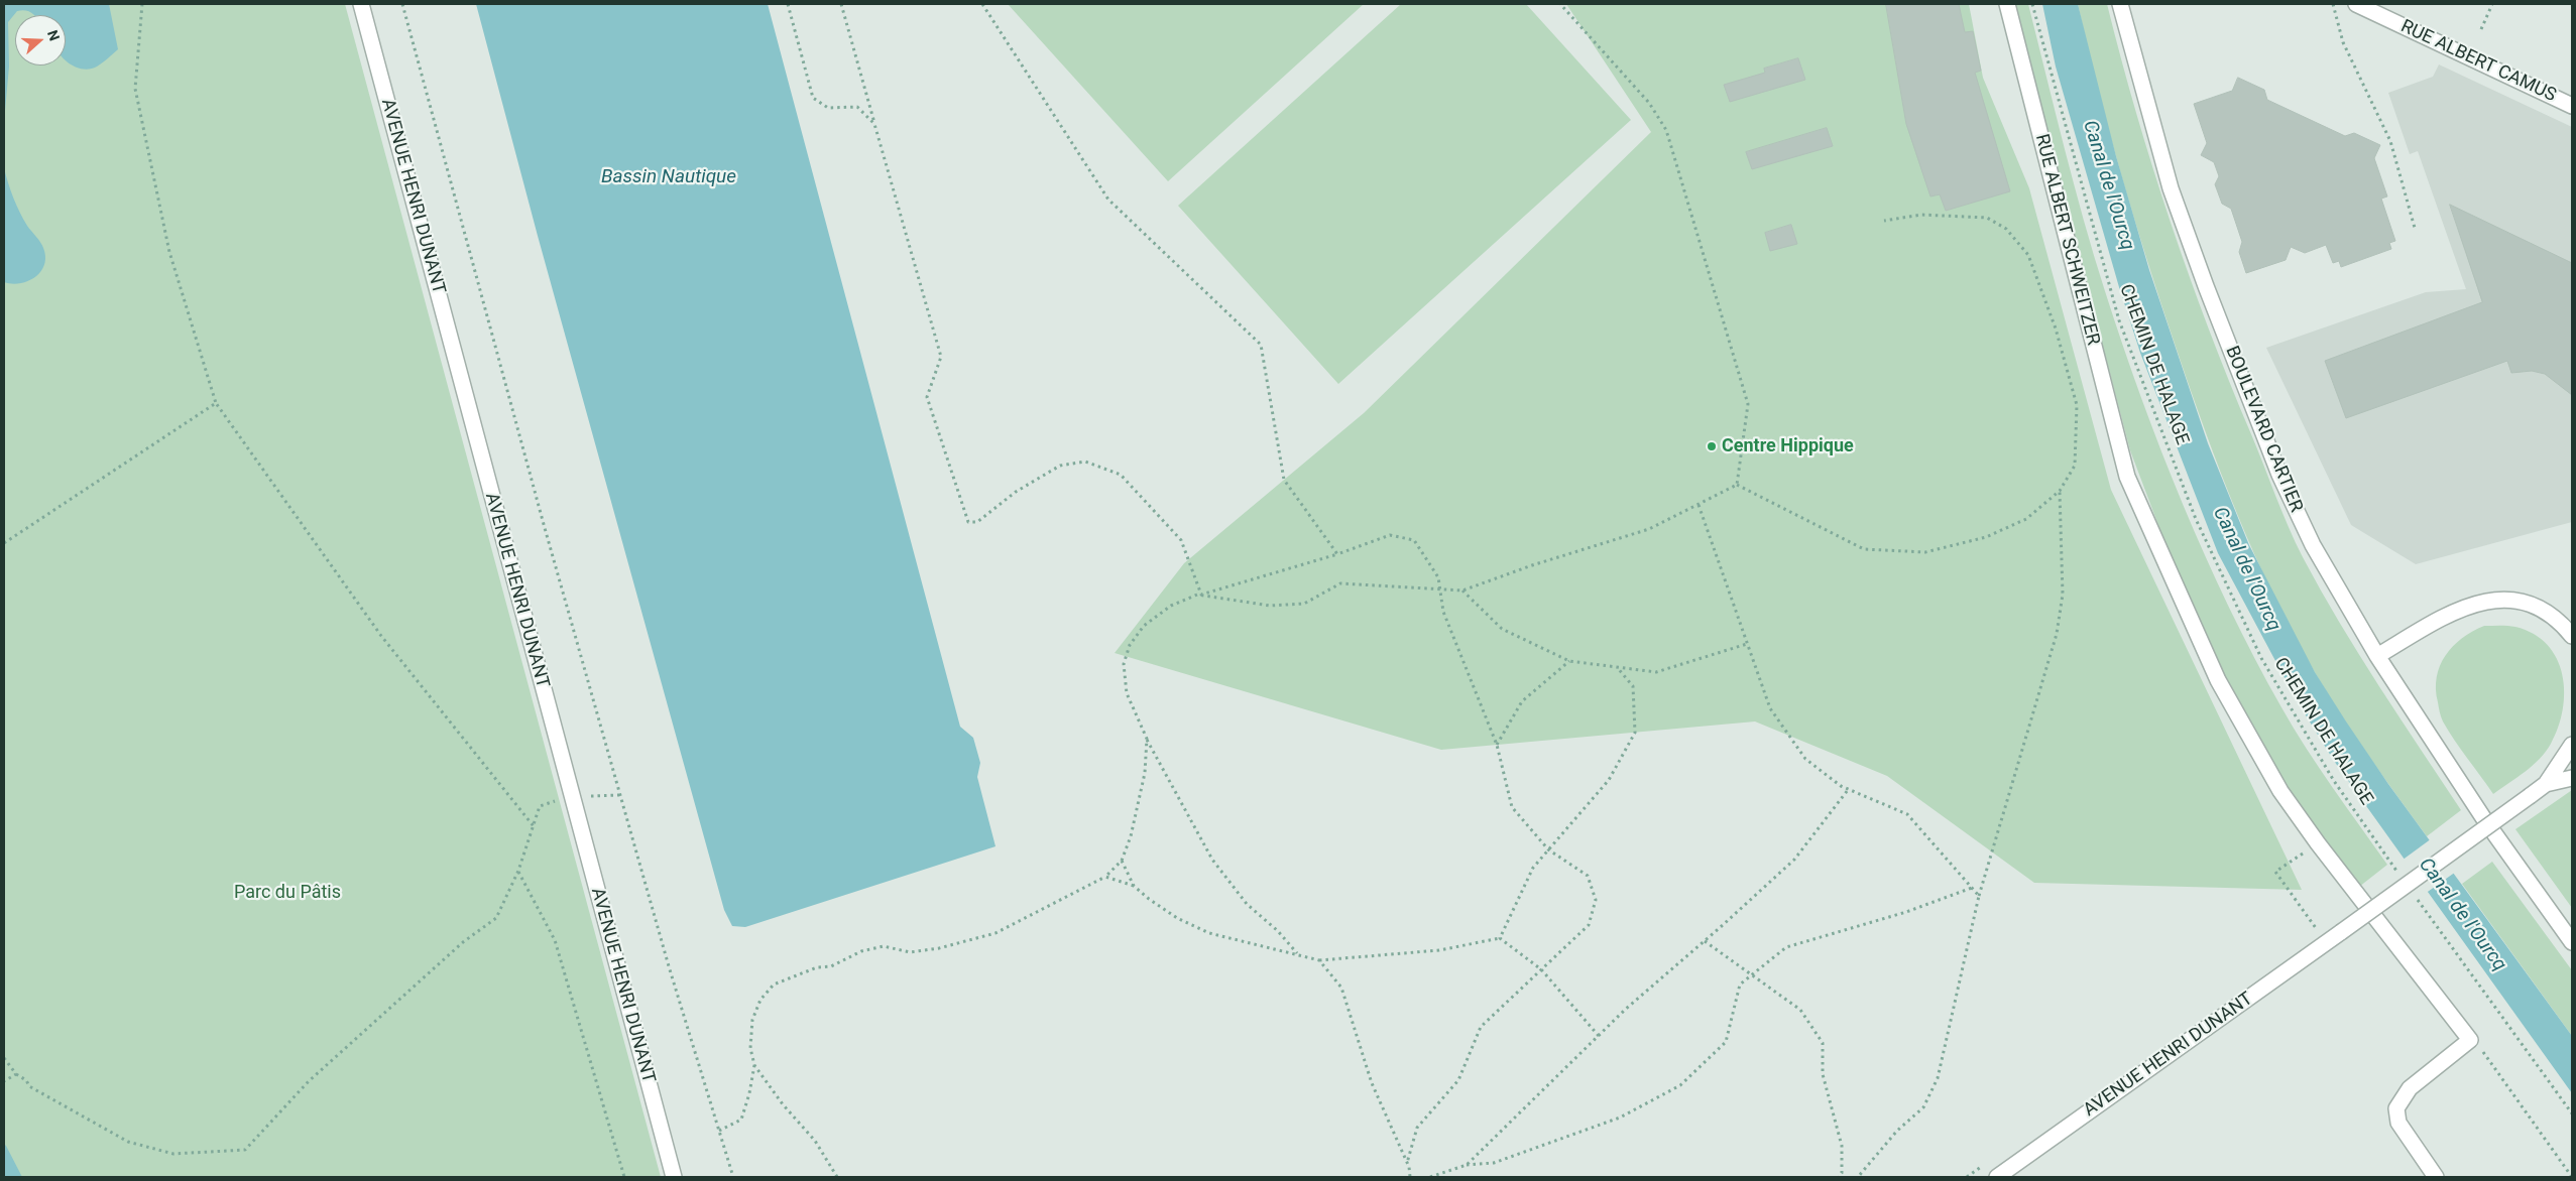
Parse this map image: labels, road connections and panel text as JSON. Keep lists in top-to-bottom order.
{
  "streets": {
    "street": [
      "RUE ALBERT CAMUS",
      "AVENUE HENRI DUNANT",
      "RUE ALBERT SCHWEITZER",
      "BOULEVARD CARTIER"
    ],
    "path": ["CHEMIN DE HALAGE"]
  },
  "water": ["Bassin Nautique", "Canal de l'Ourcq"],
  "parks": ["Parc du Pâtis"],
  "places": ["Centre Hippique"],
  "north": "right"
}
